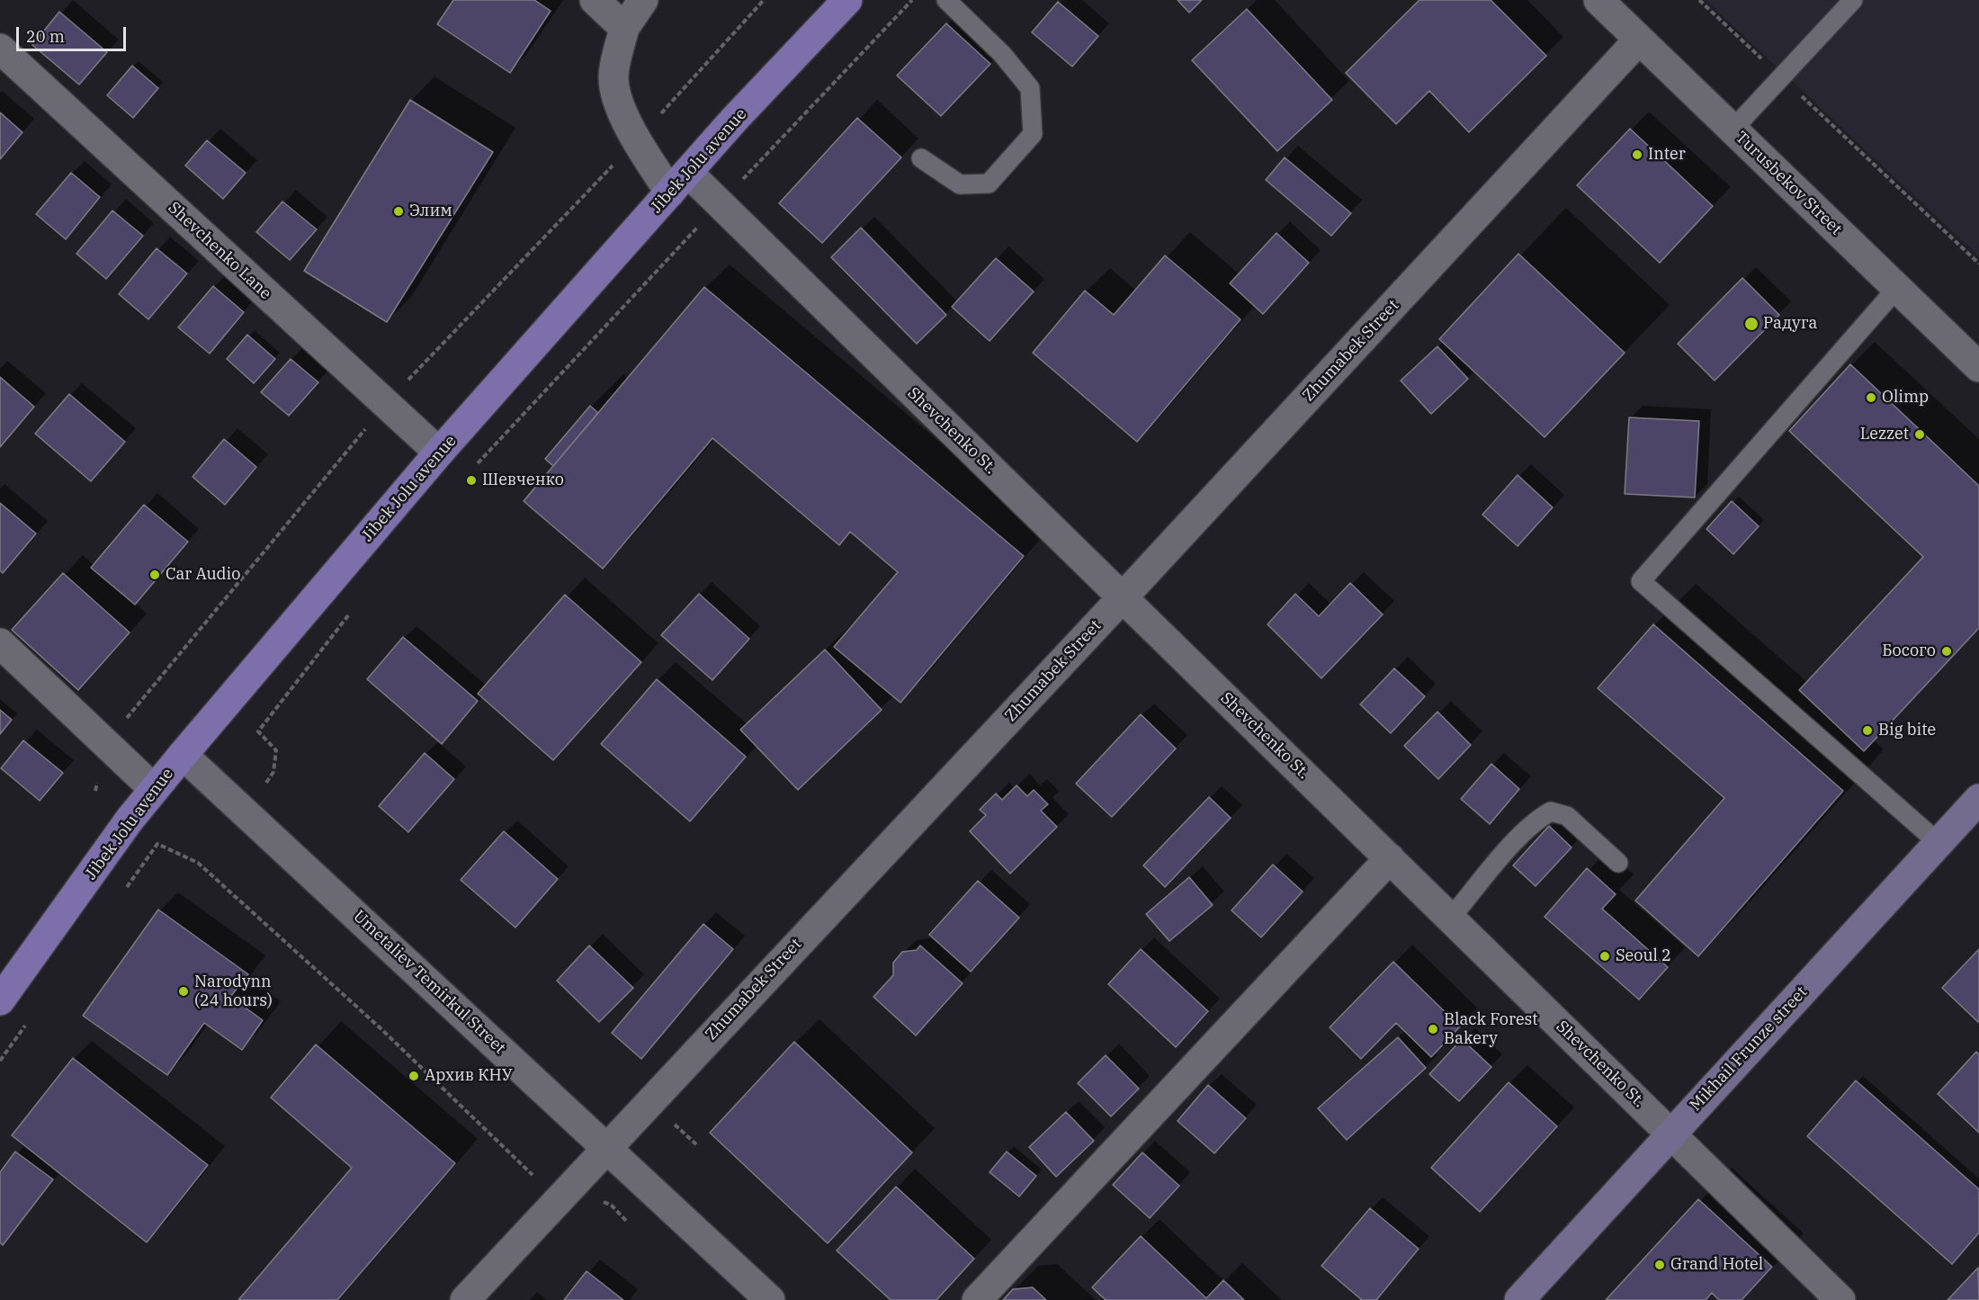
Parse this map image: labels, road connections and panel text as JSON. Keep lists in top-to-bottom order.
{
  "streets": {
    "main road": ["Jibek Jolu avenue", "Mikhail Frunze street"],
    "street": [
      "Turusbekov Street",
      "Shevchenko Lane",
      "Zhumabek Street",
      "Shevchenko St.",
      "Umetaliev Temirkul Street"
    ]
  },
  "crossings": [
    ["Jibek Jolu avenue", "Shevchenko Lane"],
    ["Jibek Jolu avenue", "Shevchenko St."],
    ["Jibek Jolu avenue", "Umetaliev Temirkul Street"],
    ["Turusbekov Street", "Zhumabek Street"],
    ["Zhumabek Street", "Shevchenko St."],
    ["Zhumabek Street", "Umetaliev Temirkul Street"],
    ["Shevchenko St.", "Mikhail Frunze street"]
  ],
  "places": [
    "Inter",
    "Элим",
    "Радуга",
    "Olimp",
    "Lezzet",
    "Шевченко",
    "Car Audio",
    "Босого",
    "Big bite",
    "Seoul 2",
    "Narodynn (24 hours)",
    "Black Forest Bakery",
    "Архив КНУ",
    "Grand Hotel"
  ],
  "scale_bar": "20 m"
}
